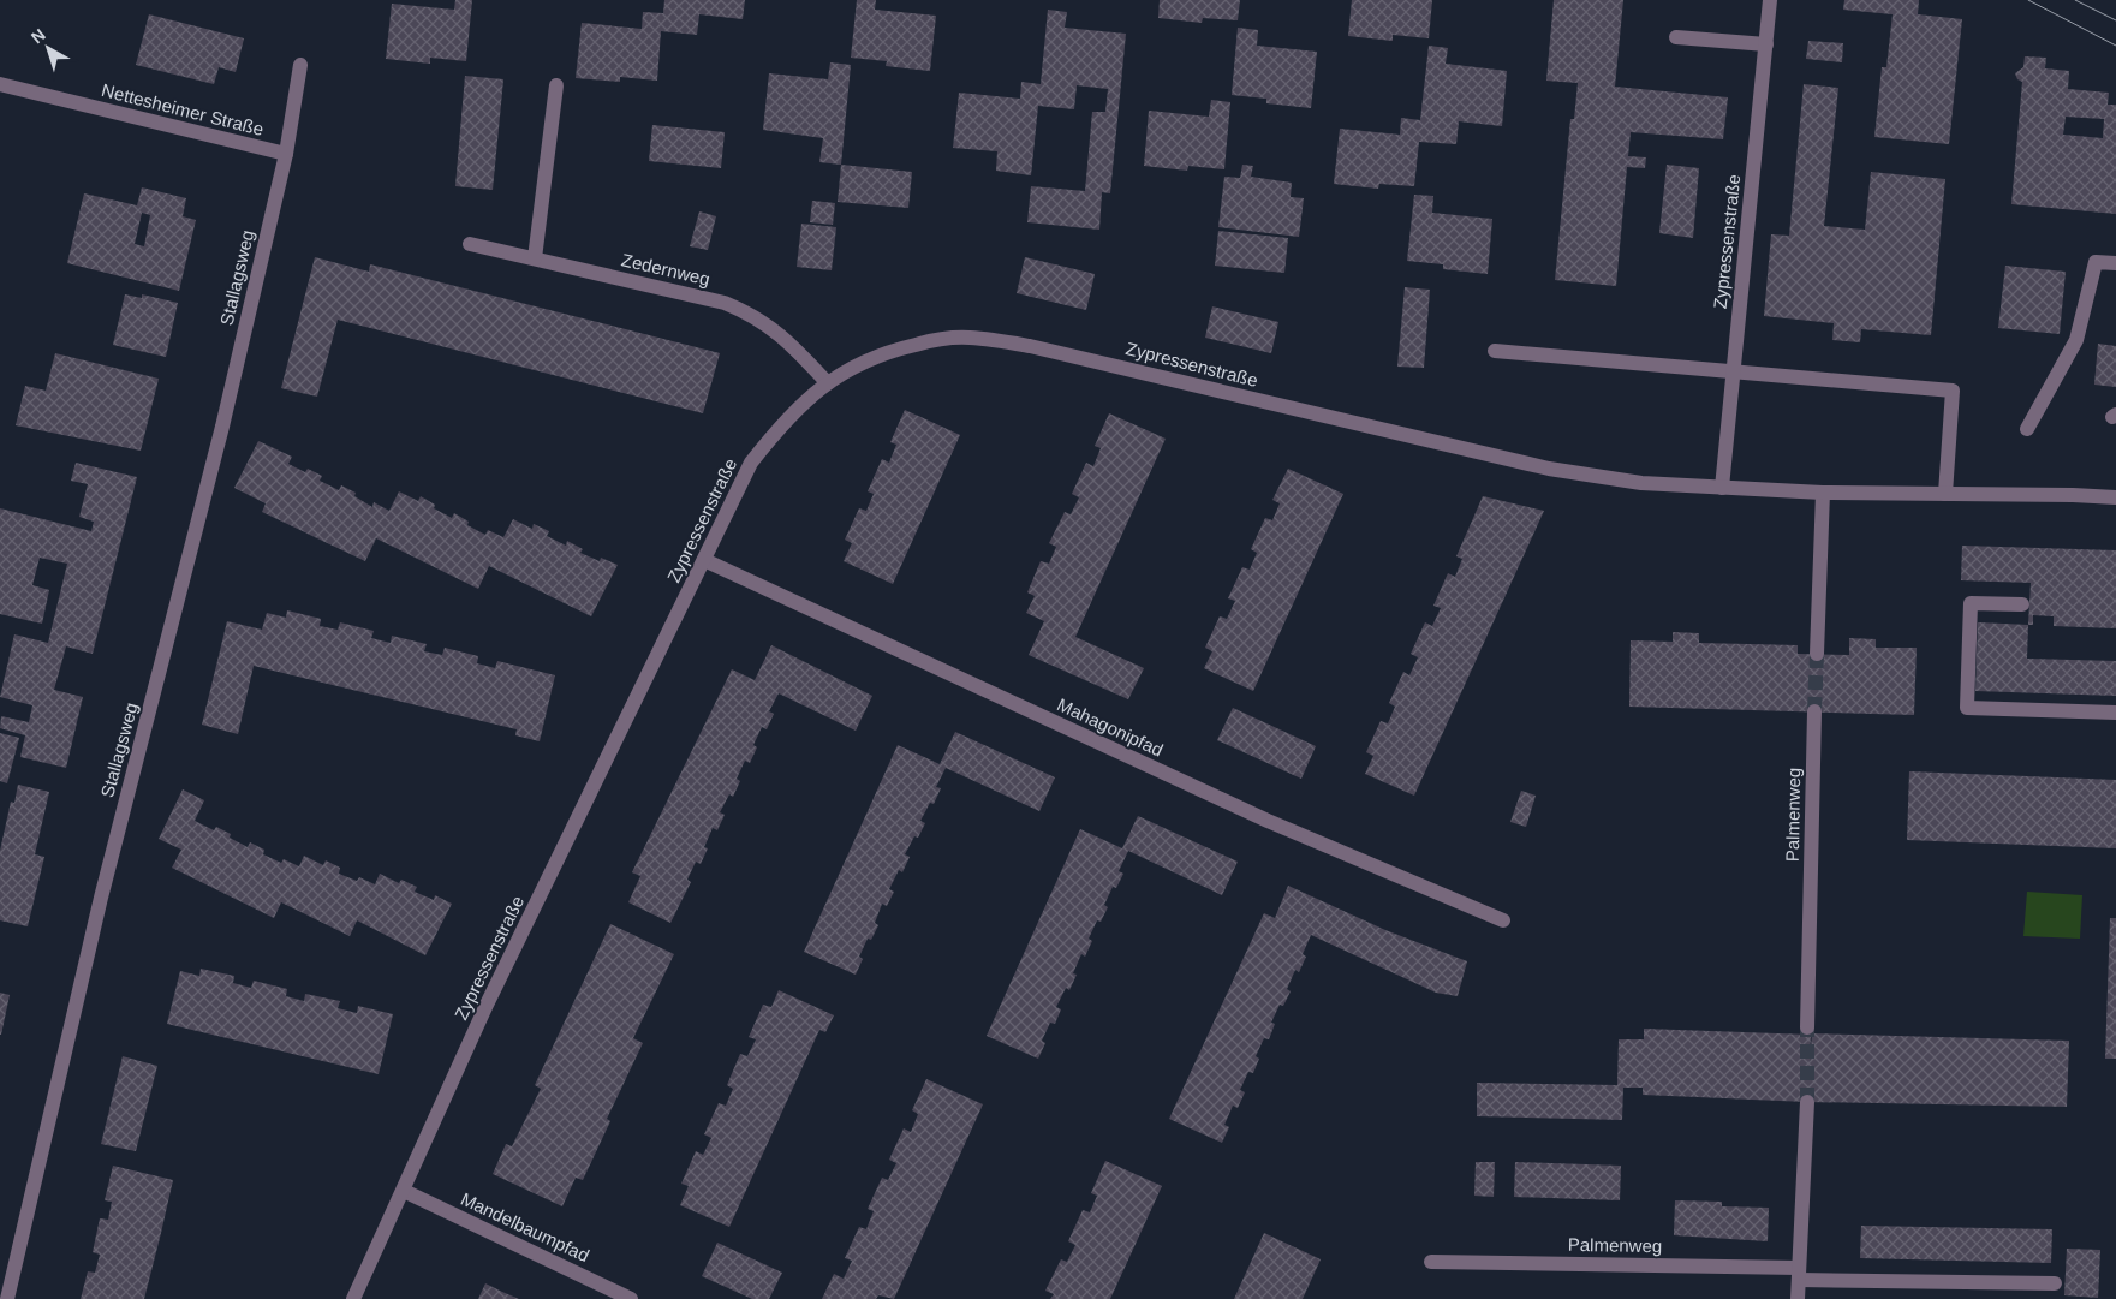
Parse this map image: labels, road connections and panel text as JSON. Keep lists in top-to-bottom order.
{
  "streets": {
    "street": [
      "Nettesheimer Straße",
      "Zypressenstraße",
      "Zedernweg",
      "Stallagsweg",
      "Mahagonipfad",
      "Palmenweg",
      "Mandelbaumpfad"
    ]
  },
  "crossings": [
    ["Nettesheimer Straße", "Stallagsweg"],
    ["Zypressenstraße", "Zedernweg"],
    ["Zypressenstraße", "Mahagonipfad"],
    ["Zypressenstraße", "Mandelbaumpfad"]
  ],
  "north": "top left"
}
